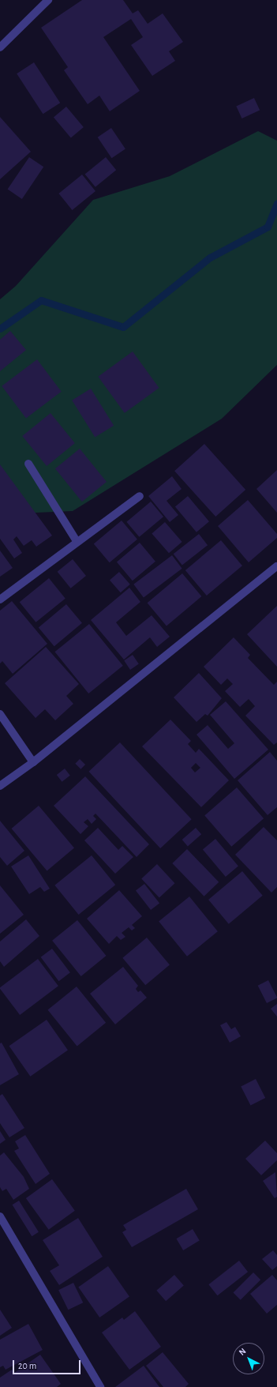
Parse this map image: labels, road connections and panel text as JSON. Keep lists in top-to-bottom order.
{
  "scale_bar": "20 m",
  "north": "top left"
}
